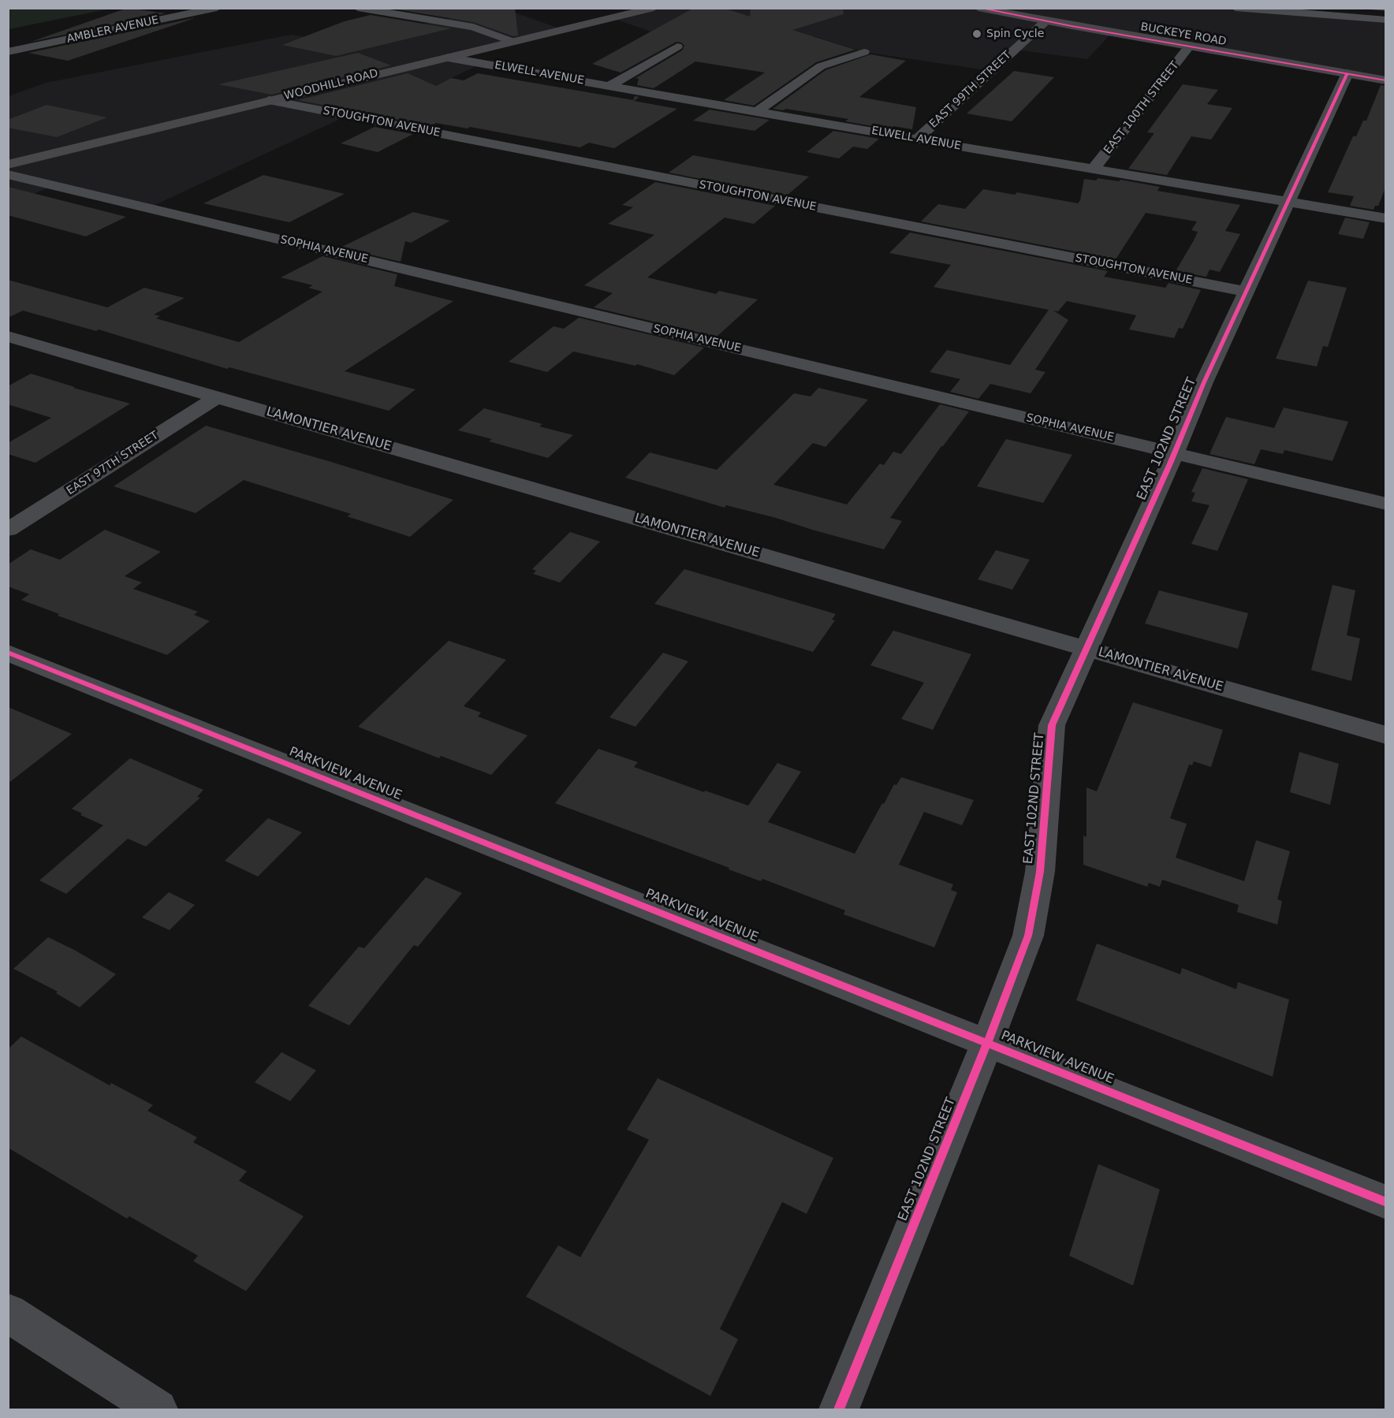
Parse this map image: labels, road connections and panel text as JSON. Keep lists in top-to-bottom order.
{
  "streets": {
    "main road": ["BUCKEYE ROAD", "WOODHILL ROAD"],
    "street": [
      "AMBLER AVENUE",
      "ELWELL AVENUE",
      "EAST 99TH STREET",
      "EAST 100TH STREET",
      "STOUGHTON AVENUE",
      "SOPHIA AVENUE",
      "LAMONTIER AVENUE",
      "EAST 102ND STREET",
      "EAST 97TH STREET",
      "PARKVIEW AVENUE"
    ]
  },
  "crossings": [
    ["BUCKEYE ROAD", "EAST 99TH STREET"],
    ["BUCKEYE ROAD", "EAST 100TH STREET"],
    ["BUCKEYE ROAD", "EAST 102ND STREET"],
    ["ELWELL AVENUE", "WOODHILL ROAD"],
    ["ELWELL AVENUE", "EAST 99TH STREET"],
    ["ELWELL AVENUE", "EAST 100TH STREET"],
    ["ELWELL AVENUE", "EAST 102ND STREET"],
    ["WOODHILL ROAD", "STOUGHTON AVENUE"],
    ["STOUGHTON AVENUE", "EAST 102ND STREET"],
    ["SOPHIA AVENUE", "EAST 102ND STREET"],
    ["LAMONTIER AVENUE", "EAST 102ND STREET"],
    ["LAMONTIER AVENUE", "EAST 97TH STREET"],
    ["EAST 102ND STREET", "PARKVIEW AVENUE"]
  ],
  "places": ["Spin Cycle"]
}
